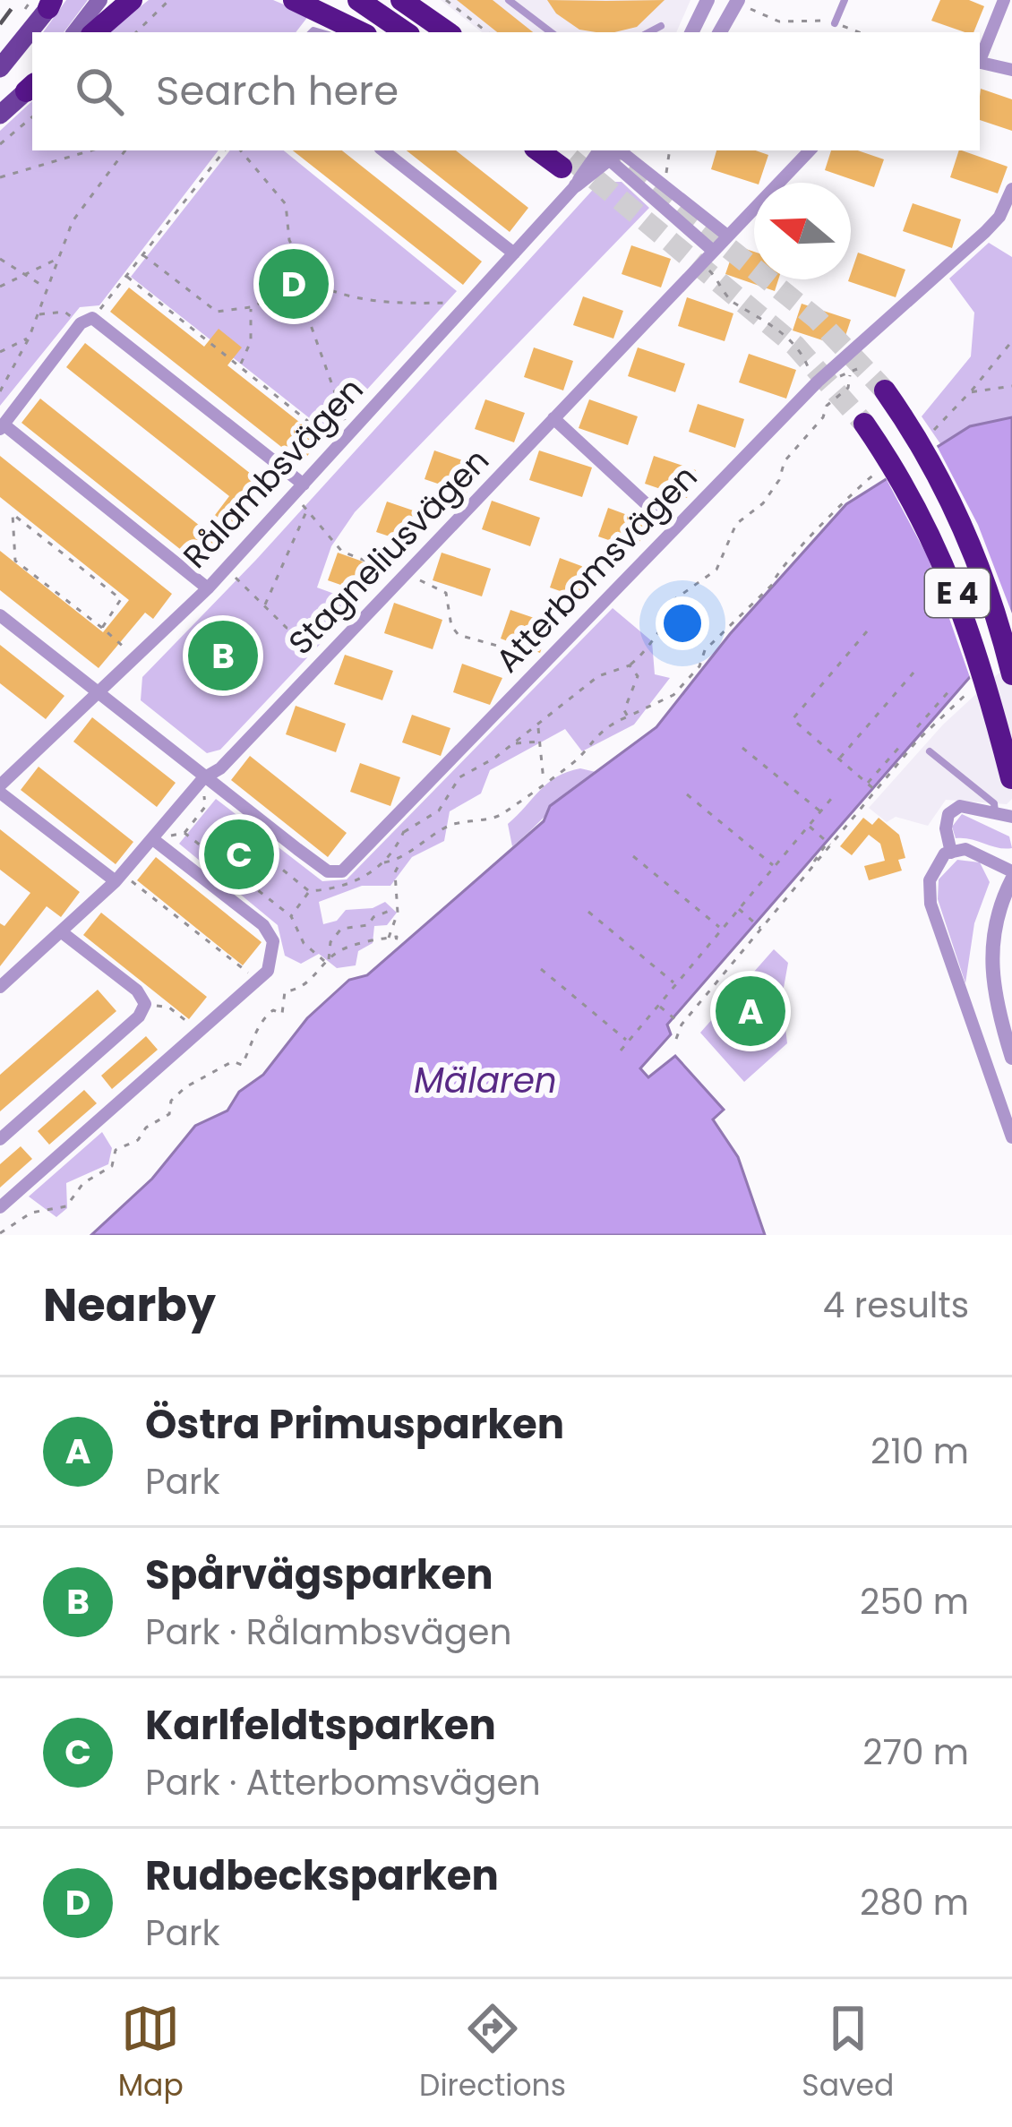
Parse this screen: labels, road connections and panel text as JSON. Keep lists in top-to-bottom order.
{
  "streets": {
    "highway": ["E 4"],
    "street": ["Rålambsvägen", "Stagneliusvägen", "Atterbomsvägen"]
  },
  "crossings": [
    ["Stagneliusvägen", "Atterbomsvägen"]
  ],
  "water": ["Mälaren"],
  "north": "left",
  "page": {
    "search": "Search here",
    "pins": [
      "D",
      "B",
      "C",
      "A"
    ],
    "heading": ["Nearby", "4 results"],
    "list": [
      {
        "mark": "A",
        "name": "Östra Primusparken",
        "note": "Park",
        "value": "210 m"
      },
      {
        "mark": "B",
        "name": "Spårvägsparken",
        "note": "Park · Rålambsvägen",
        "value": "250 m"
      },
      {
        "mark": "C",
        "name": "Karlfeldtsparken",
        "note": "Park · Atterbomsvägen",
        "value": "270 m"
      },
      {
        "mark": "D",
        "name": "Rudbecksparken",
        "note": "Park",
        "value": "280 m"
      }
    ],
    "nav": ["Map", "Directions", "Saved"]
  }
}
